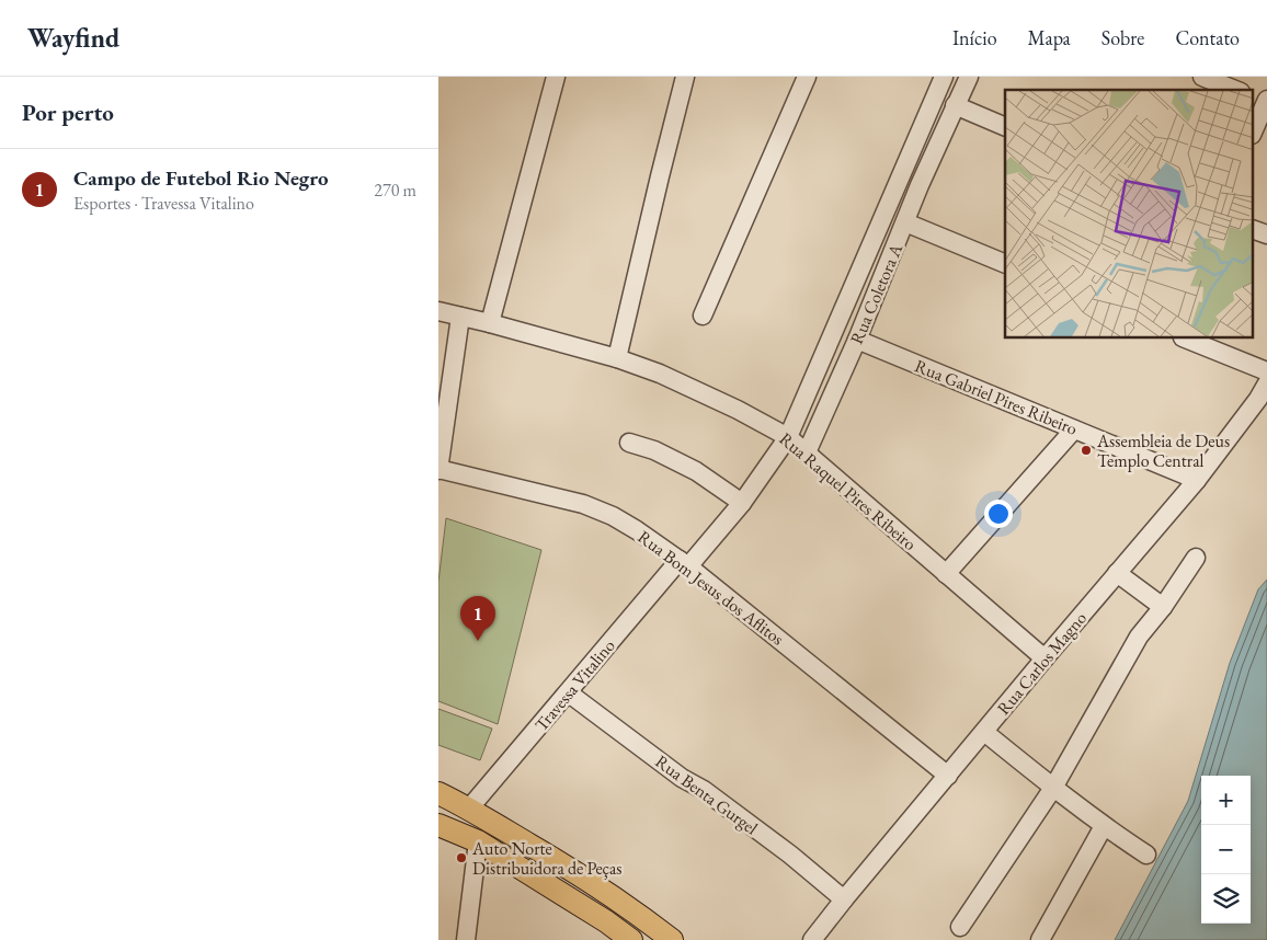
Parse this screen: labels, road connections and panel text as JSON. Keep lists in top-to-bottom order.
{
  "streets": {
    "street": [
      "Rua Coletora A",
      "Rua Gabriel Pires Ribeiro",
      "Rua Raquel Pires Ribeiro",
      "Rua Bom Jesus dos Aflitos",
      "Rua Carlos Magno",
      "Travessa Vitalino",
      "Rua Benta Gurgel"
    ]
  },
  "crossings": [
    ["Rua Coletora A", "Rua Gabriel Pires Ribeiro"],
    ["Rua Coletora A", "Rua Raquel Pires Ribeiro"],
    ["Rua Coletora A", "Travessa Vitalino"],
    ["Rua Gabriel Pires Ribeiro", "Rua Carlos Magno"],
    ["Rua Raquel Pires Ribeiro", "Rua Carlos Magno"],
    ["Rua Raquel Pires Ribeiro", "Travessa Vitalino"],
    ["Rua Bom Jesus dos Aflitos", "Rua Carlos Magno"],
    ["Rua Bom Jesus dos Aflitos", "Travessa Vitalino"],
    ["Rua Carlos Magno", "Rua Benta Gurgel"],
    ["Travessa Vitalino", "Rua Benta Gurgel"]
  ],
  "places": ["Assembleia de Deus Templo Central", "Auto Norte Distribuidora de Peças"],
  "page": {
    "header": "Wayfind",
    "nav": [
      "Início",
      "Mapa",
      "Sobre",
      "Contato"
    ],
    "heading": "Por perto",
    "list": [
      {
        "mark": "1",
        "name": "Campo de Futebol Rio Negro",
        "note": "Esportes · Travessa Vitalino",
        "value": "270 m"
      }
    ],
    "pins": "1",
    "map_buttons": ["+", "−"]
  }
}
